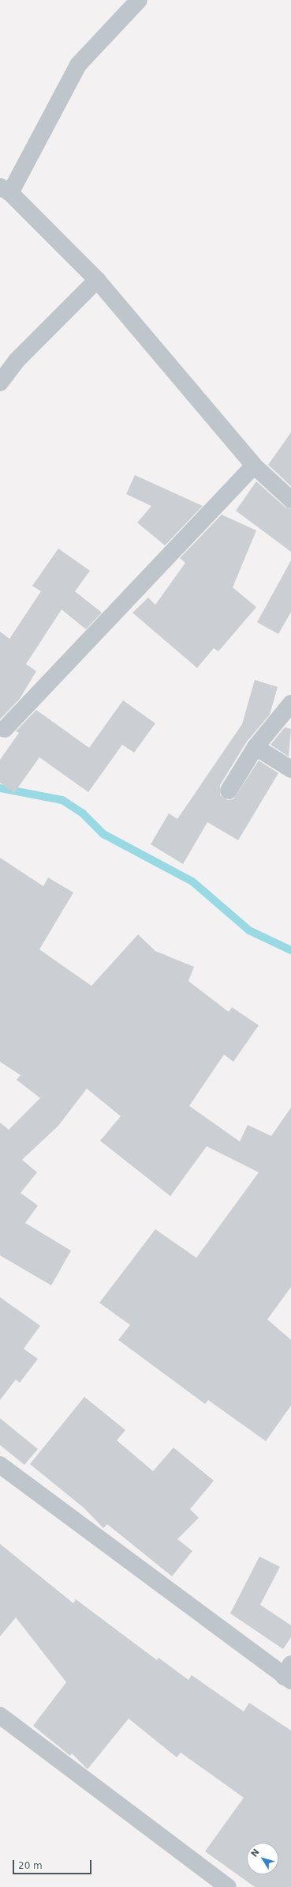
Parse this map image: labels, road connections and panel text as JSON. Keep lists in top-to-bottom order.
{
  "scale_bar": "20 m",
  "north": "top left"
}
